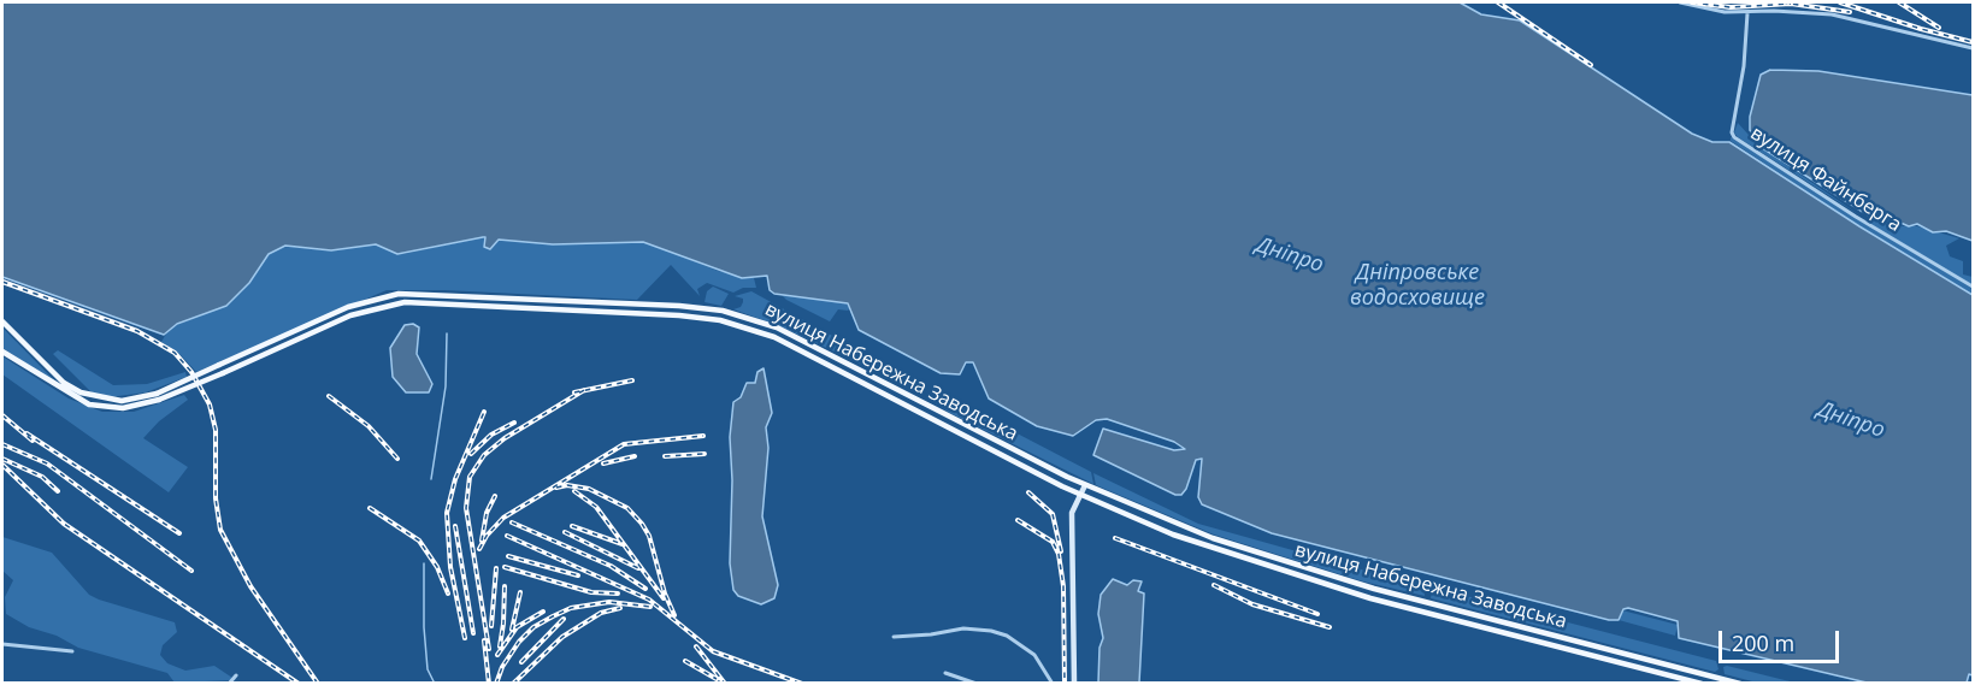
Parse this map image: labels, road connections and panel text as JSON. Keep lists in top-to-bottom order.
{
  "streets": {
    "main road": ["вулиця Набережна Заводська"],
    "street": ["вулиця Файнберга"]
  },
  "water": ["Дніпро", "Дніпровське водосховище"],
  "scale_bar": "200 m"
}
